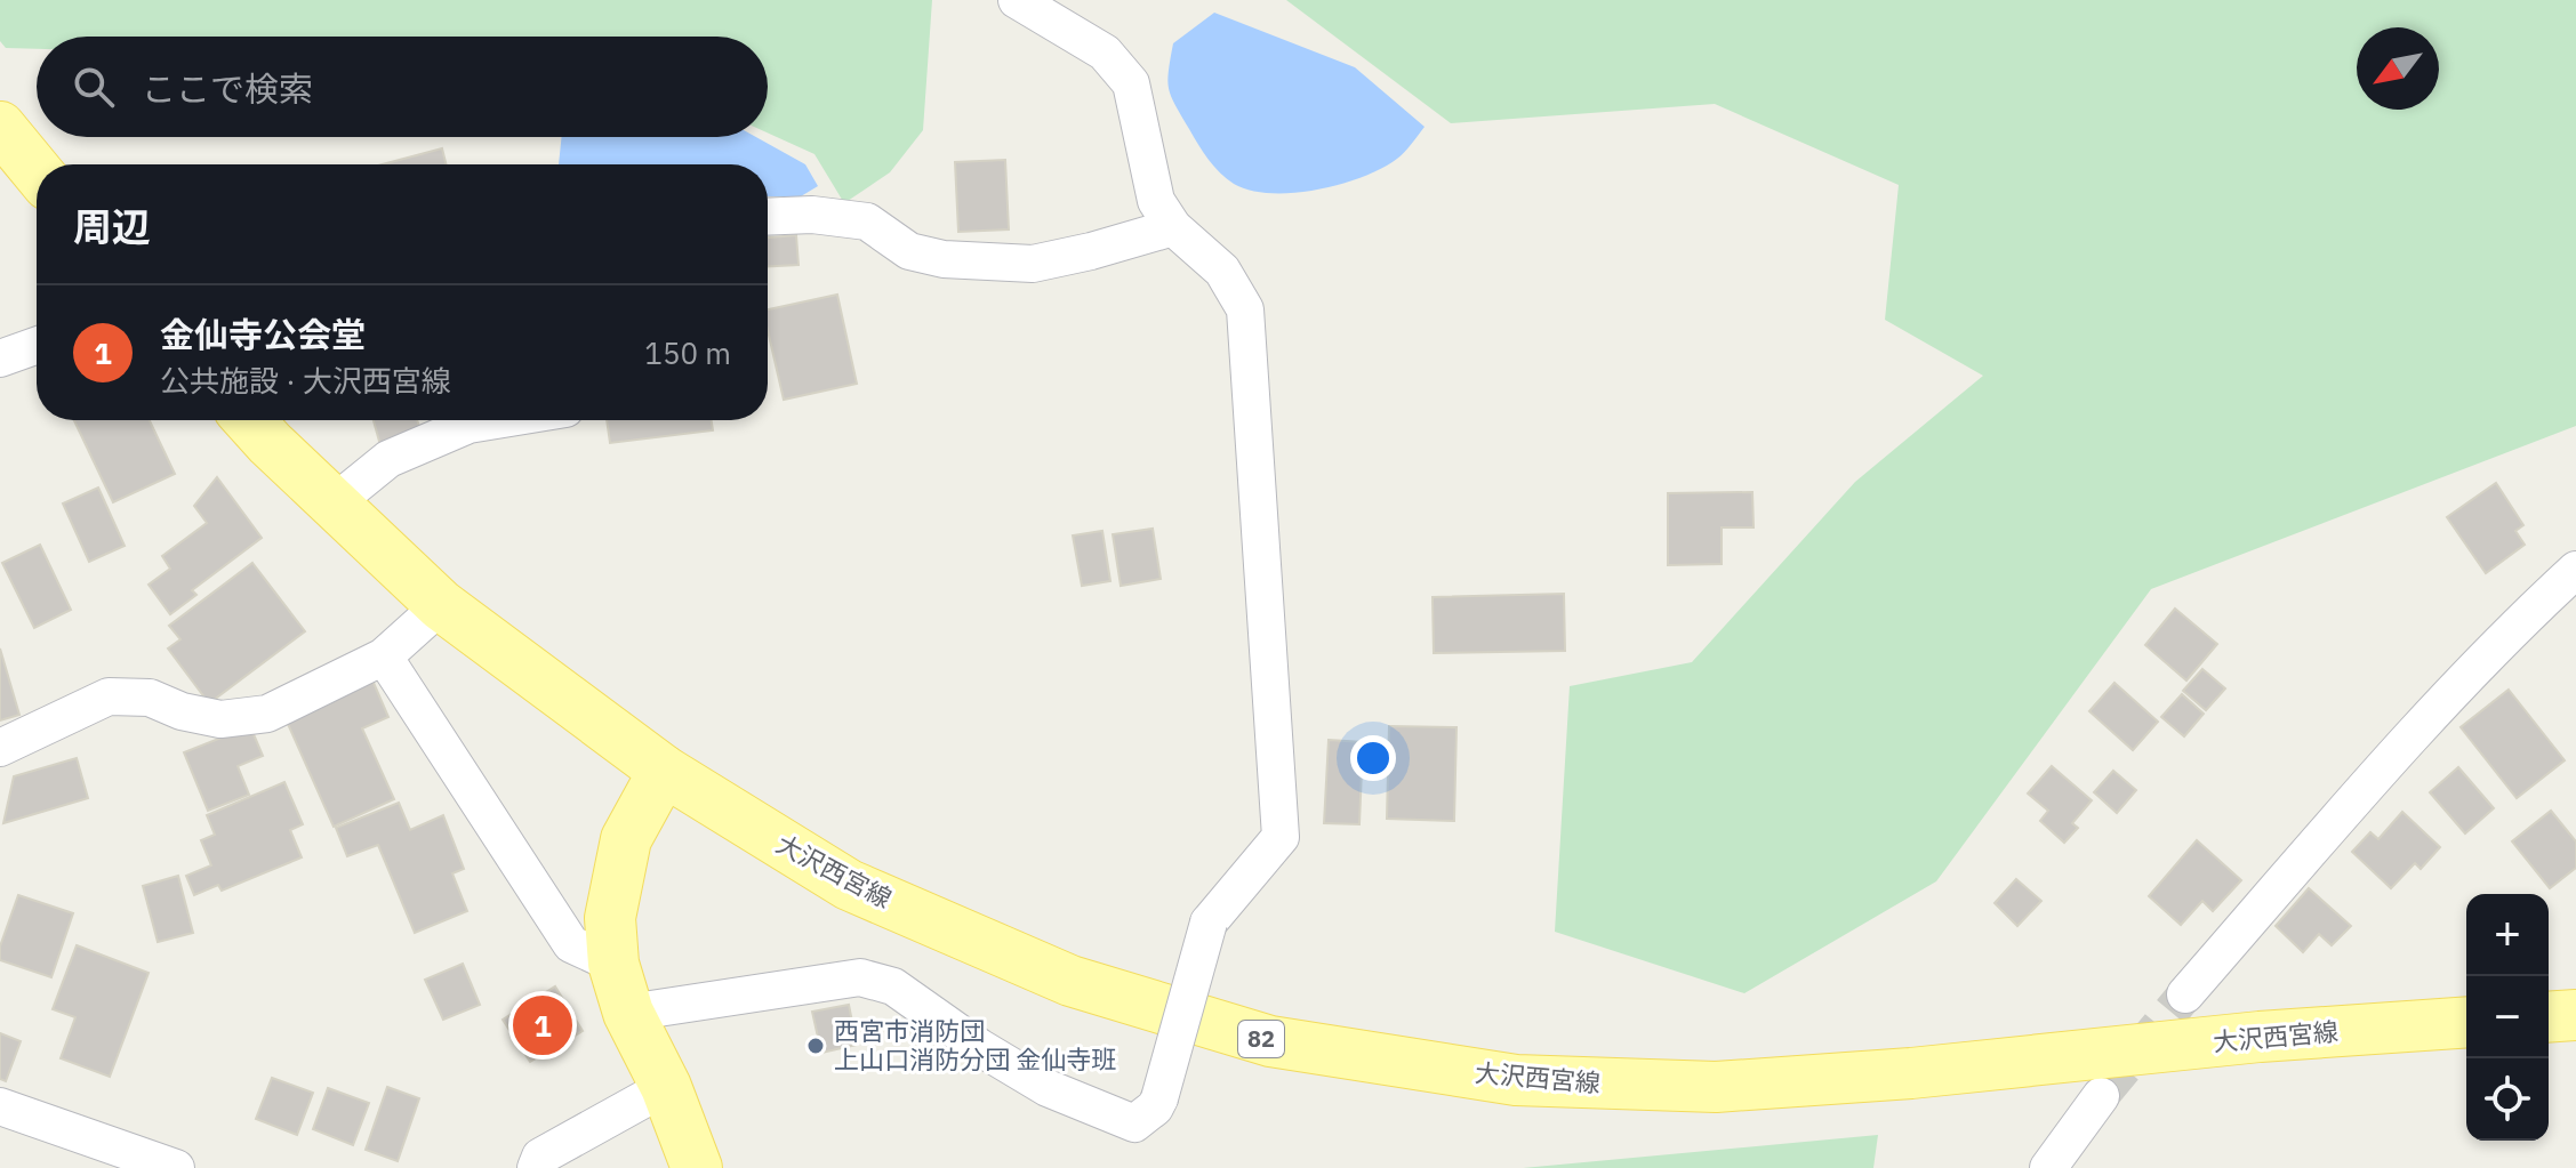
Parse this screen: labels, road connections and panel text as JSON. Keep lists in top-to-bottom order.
{
  "streets": {
    "main road": ["大沢西宮線", "82"]
  },
  "places": ["西宮市消防団 上山口消防分団 金仙寺班"],
  "north": "bottom left",
  "page": {
    "search": "ここで検索",
    "heading": "周辺",
    "list": [
      {
        "mark": "1",
        "name": "金仙寺公会堂",
        "note": "公共施設 · 大沢西宮線",
        "value": "150 m"
      }
    ],
    "map_buttons": ["+", "−"],
    "pins": "1"
  }
}
